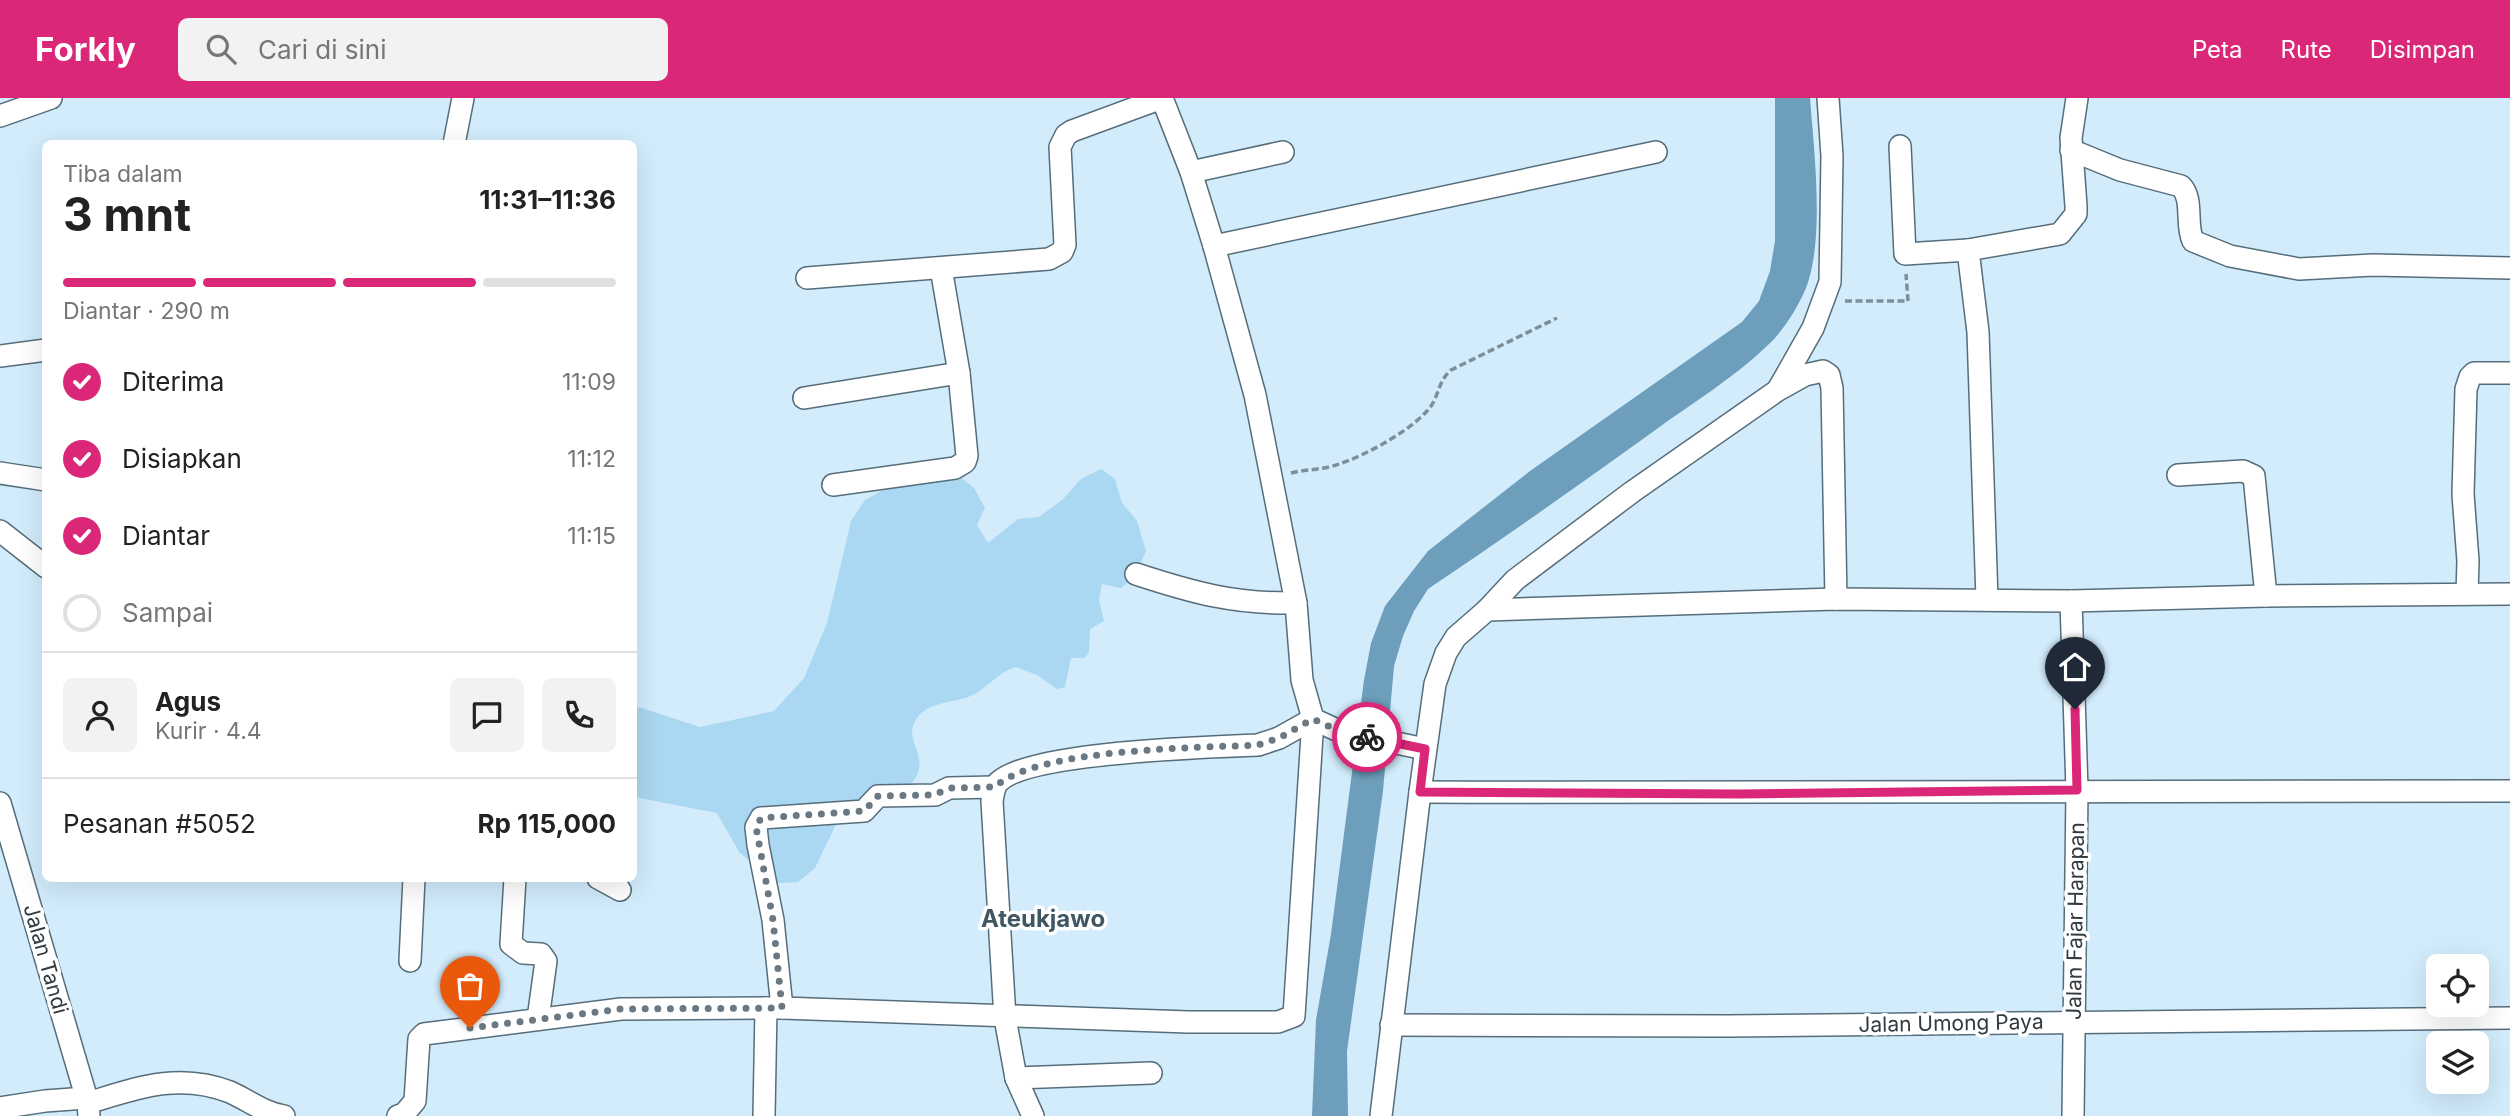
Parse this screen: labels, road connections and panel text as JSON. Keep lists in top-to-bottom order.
{
  "streets": {
    "street": ["Jalan Fajar Harapan", "Jalan Tandi", "Jalan Umong Paya"]
  },
  "crossings": [
    ["Jalan Fajar Harapan", "Jalan Umong Paya"]
  ],
  "districts": ["Ateukjawo"],
  "page": {
    "header": "Forkly",
    "search": "Cari di sini",
    "nav": ["Peta", "Rute", "Disimpan"],
    "heading": ["3 mnt", "Tiba dalam", "11:31–11:36"],
    "panel": [
      "Agus",
      "Kurir · 4.4",
      "Pesanan #5052",
      "Rp 115,000"
    ],
    "bar": "Diantar · 290 m",
    "list": [
      ["Diterima", "11:09"],
      ["Disiapkan", "11:12"],
      ["Diantar", "11:15"],
      "Sampai"
    ]
  }
}
